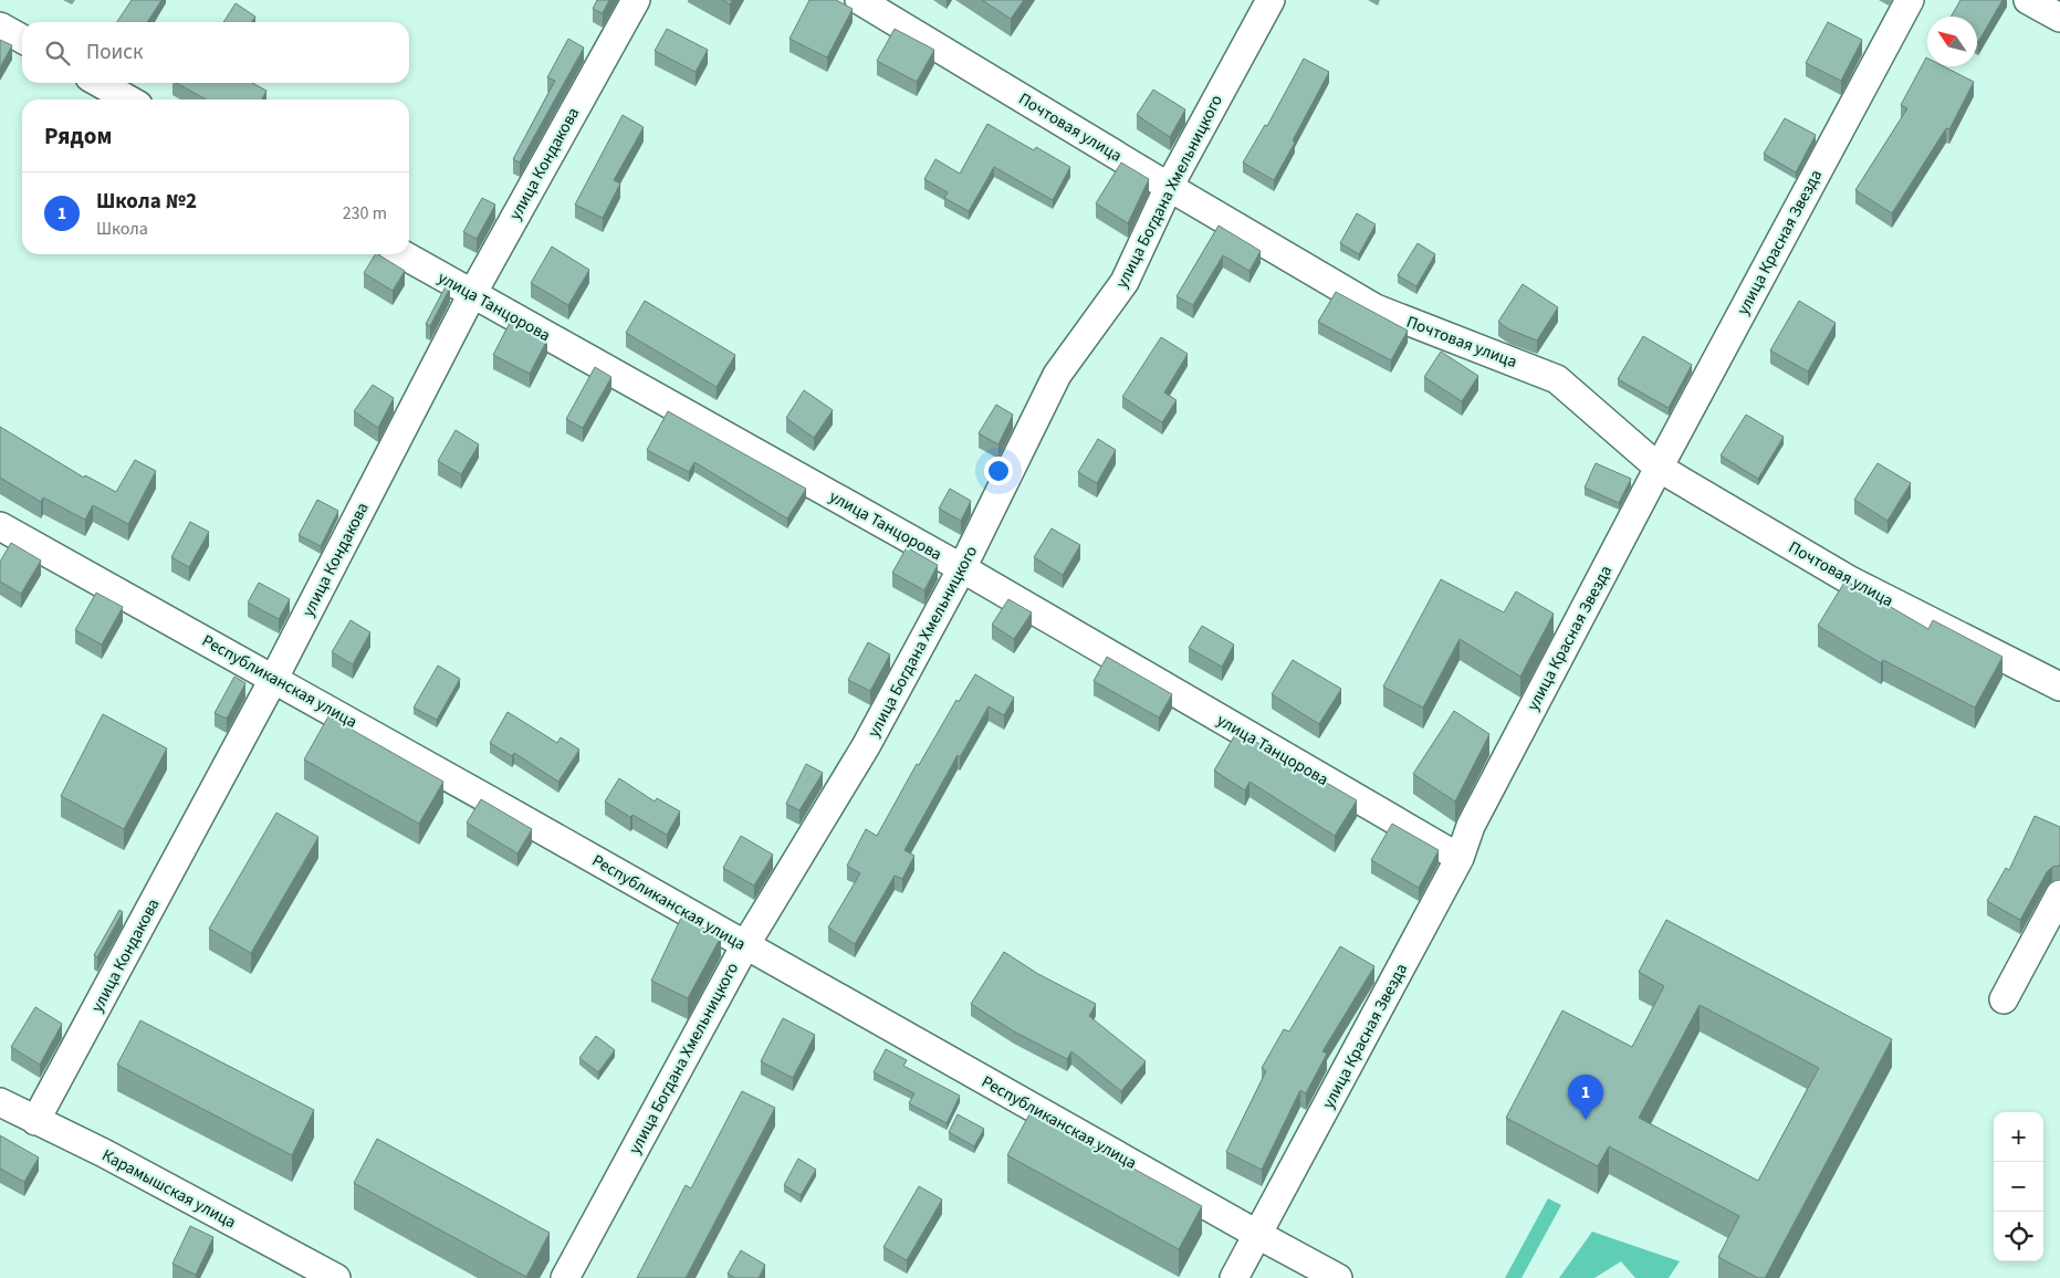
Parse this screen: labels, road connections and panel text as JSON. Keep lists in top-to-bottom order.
{
  "streets": {
    "street": [
      "Почтовая улица",
      "улица Кондакова",
      "улица Богдана Хмельницкого",
      "улица Красная Звезда",
      "улица Танцорова",
      "Республиканская улица",
      "Карамышская улица"
    ]
  },
  "crossings": [
    ["Почтовая улица", "улица Богдана Хмельницкого"],
    ["Почтовая улица", "улица Красная Звезда"],
    ["улица Кондакова", "улица Танцорова"],
    ["улица Кондакова", "Республиканская улица"],
    ["улица Кондакова", "Карамышская улица"],
    ["улица Богдана Хмельницкого", "улица Танцорова"],
    ["улица Богдана Хмельницкого", "Республиканская улица"],
    ["улица Красная Звезда", "улица Танцорова"],
    ["улица Красная Звезда", "Республиканская улица"]
  ],
  "north": "top left",
  "page": {
    "search": "Поиск",
    "heading": "Рядом",
    "list": [
      {
        "mark": "1",
        "name": "Школа №2",
        "note": "Школа",
        "value": "230 m"
      }
    ],
    "pins": "1",
    "map_buttons": ["+", "−"]
  }
}
